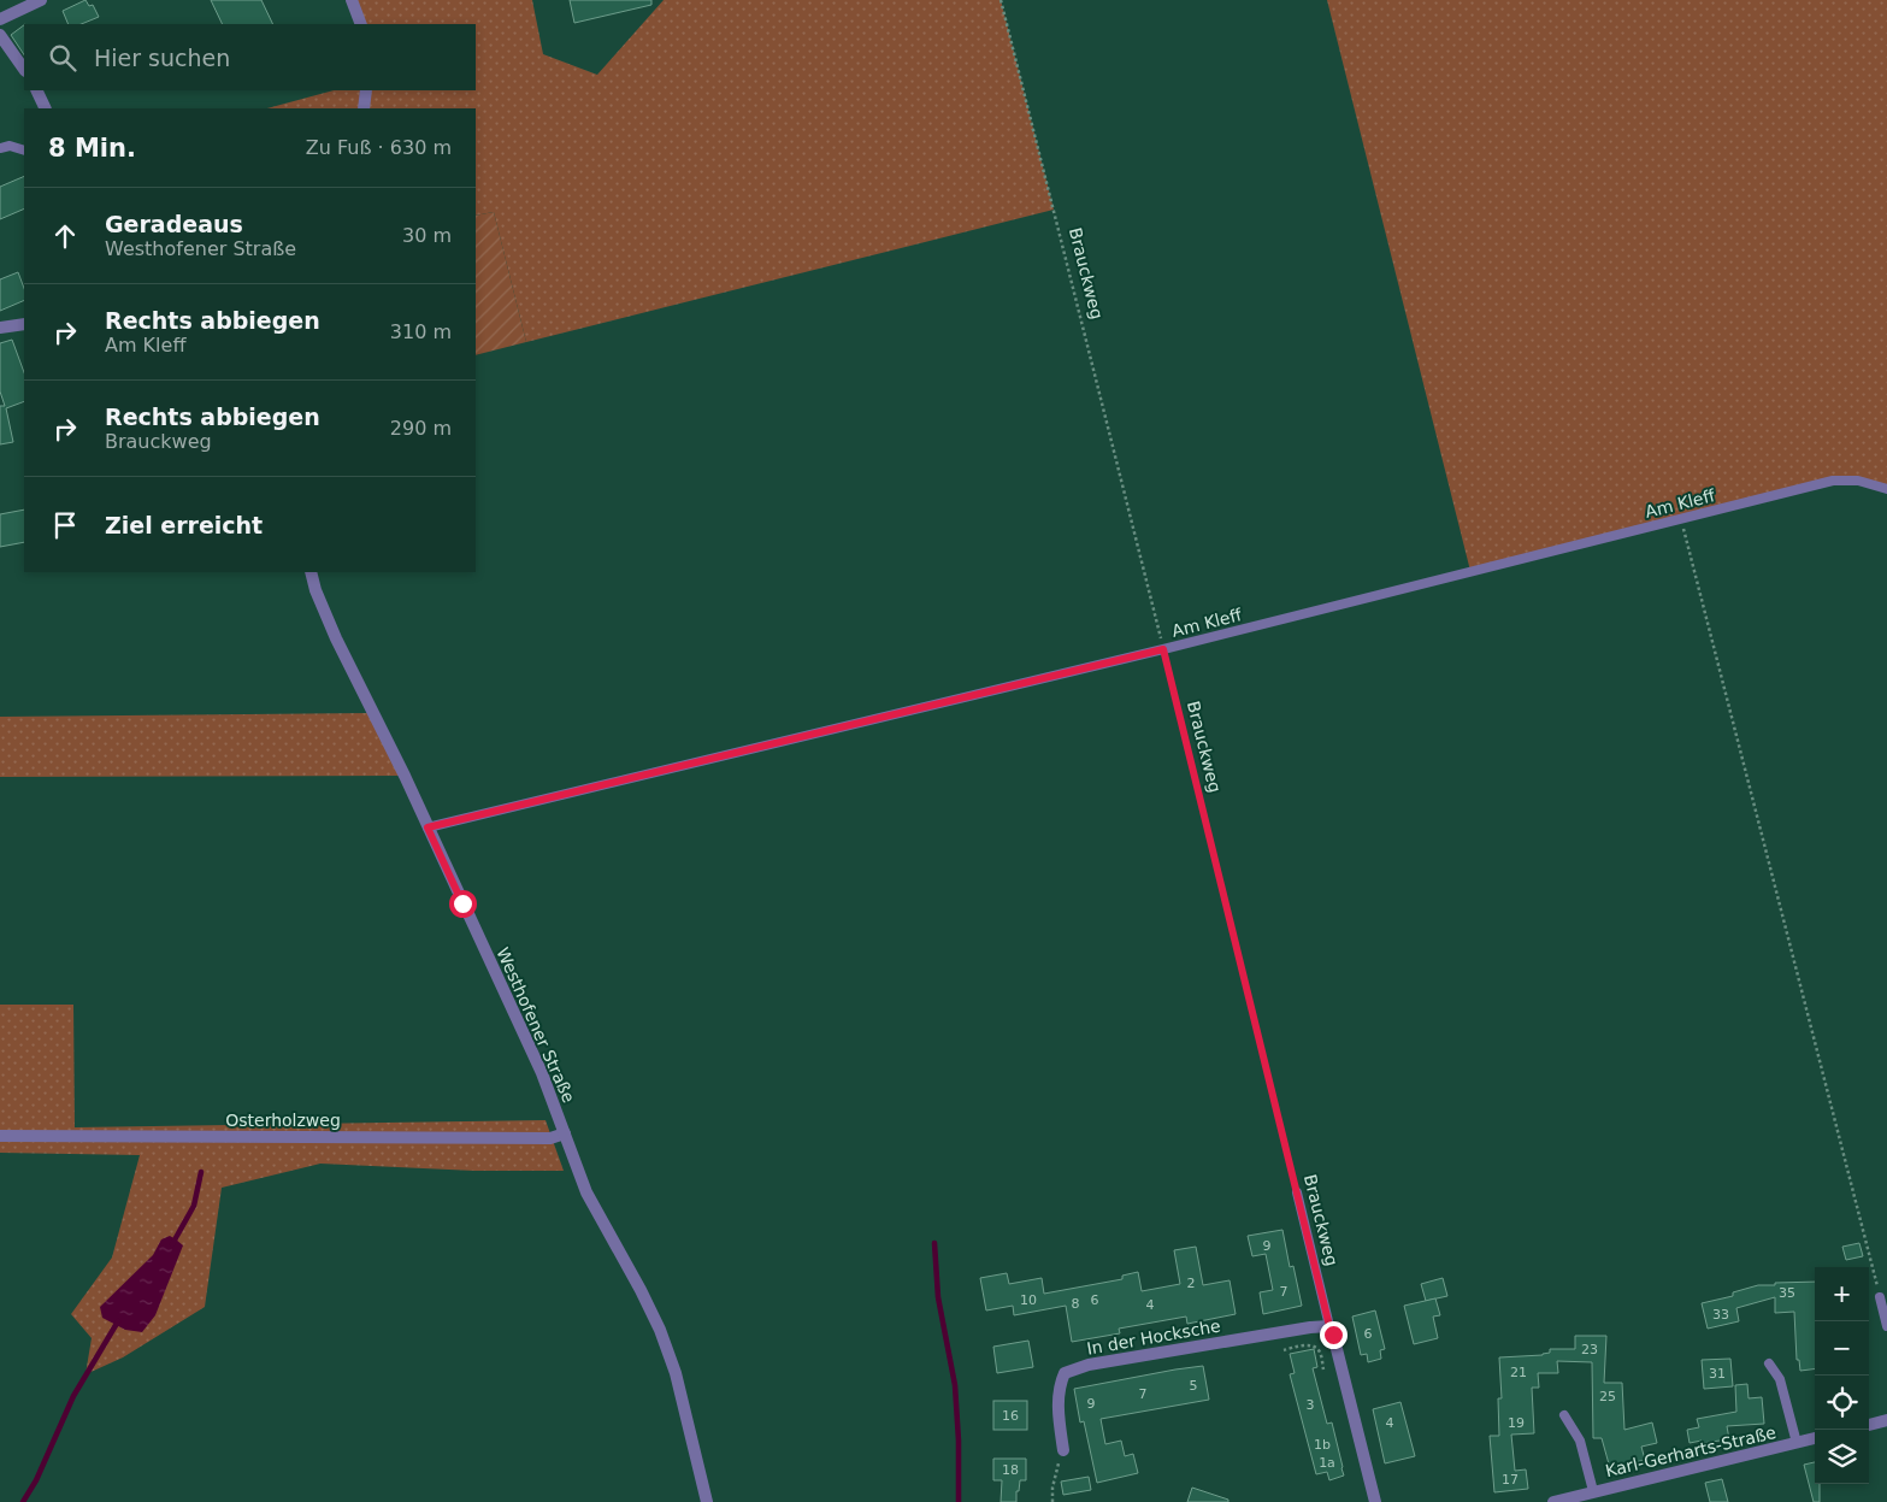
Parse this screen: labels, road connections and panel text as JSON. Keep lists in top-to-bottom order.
{
  "streets": {
    "street": [
      "Brauckweg",
      "Westhofener Straße",
      "Osterholzweg",
      "In der Hocksche",
      "Karl-Gerharts-Straße"
    ],
    "lane": ["Am Kleff"]
  },
  "crossings": [
    ["Brauckweg", "Am Kleff"],
    ["Brauckweg", "In der Hocksche"],
    ["Am Kleff", "Westhofener Straße"],
    ["Westhofener Straße", "Osterholzweg"]
  ],
  "house_numbers": [
    "9",
    "2",
    "7",
    "35",
    "10",
    "6",
    "8",
    "4",
    "33",
    "6",
    "23",
    "21",
    "31",
    "5",
    "7",
    "25",
    "9",
    "3",
    "16",
    "4",
    "19",
    "1b",
    "1a",
    "18",
    "17"
  ],
  "page": {
    "search": "Hier suchen",
    "heading": ["8 Min.", "Zu Fuß · 630 m"],
    "list": [
      ["Geradeaus", "Westhofener Straße", "30 m"],
      ["Rechts abbiegen", "Am Kleff", "310 m"],
      ["Rechts abbiegen", "Brauckweg", "290 m"],
      "Ziel erreicht"
    ],
    "map_buttons": ["+", "−"]
  }
}
